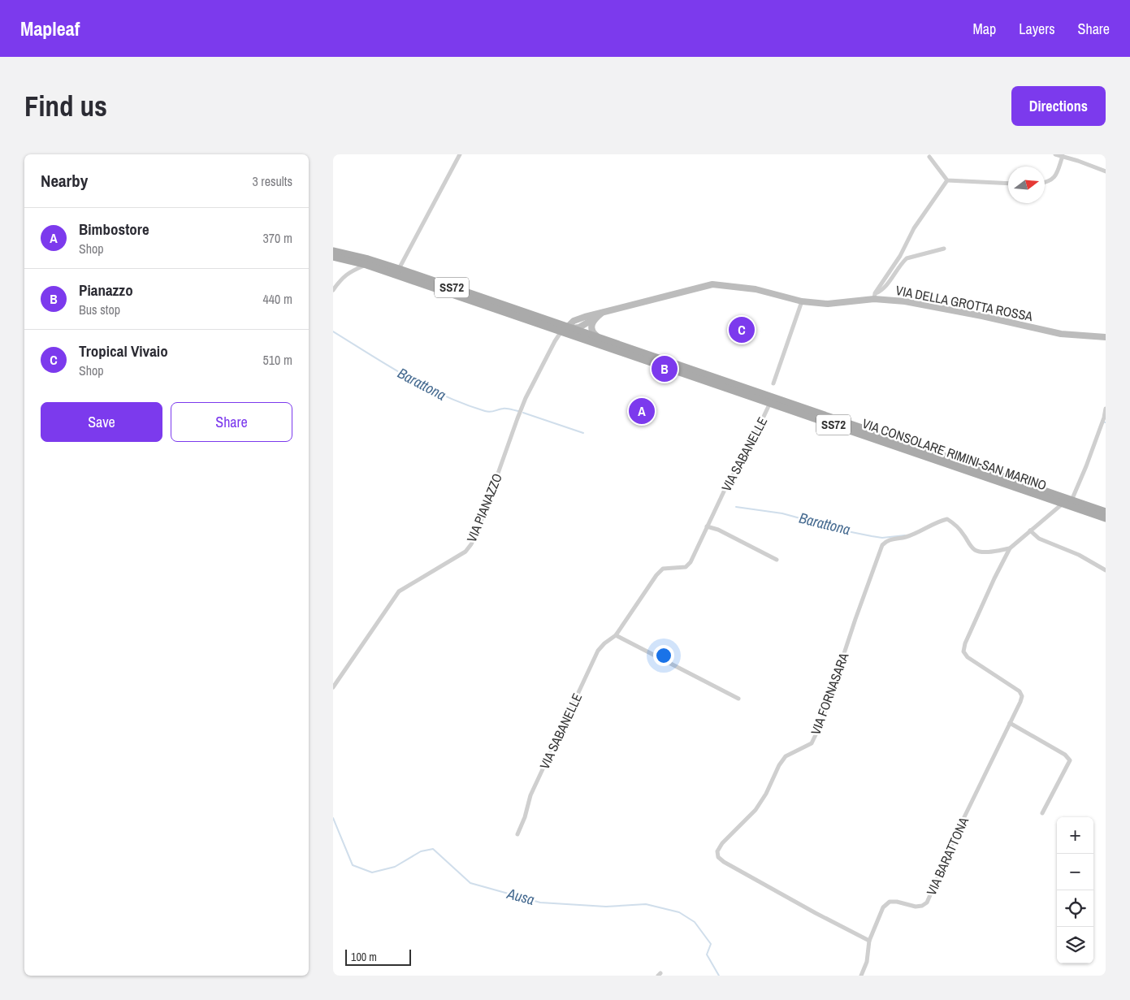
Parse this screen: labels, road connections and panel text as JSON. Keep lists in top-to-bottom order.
{
  "streets": {
    "main road": ["SS72", "VIA CONSOLARE RIMINI-SAN MARINO"],
    "street": [
      "VIA DELLA GROTTA ROSSA",
      "VIA SABANELLE",
      "VIA PIANAZZO",
      "VIA FORNASARA",
      "VIA BARATTONA"
    ]
  },
  "crossings": [
    ["VIA DELLA GROTTA ROSSA", "VIA CONSOLARE RIMINI-SAN MARINO"],
    ["VIA DELLA GROTTA ROSSA", "VIA PIANAZZO"],
    ["VIA SABANELLE", "VIA CONSOLARE RIMINI-SAN MARINO"],
    ["VIA CONSOLARE RIMINI-SAN MARINO", "VIA PIANAZZO"],
    ["VIA CONSOLARE RIMINI-SAN MARINO", "VIA BARATTONA"],
    ["VIA FORNASARA", "VIA BARATTONA"]
  ],
  "water": ["Barattona", "Ausa"],
  "scale_bar": "100 m",
  "north": "right",
  "page": {
    "header": "Mapleaf",
    "nav": ["Map", "Layers", "Share"],
    "buttons": [
      "Directions",
      ["Save", "Share"]
    ],
    "title": "Find us",
    "heading": ["Nearby", "3 results"],
    "list": [
      {
        "mark": "A",
        "name": "Bimbostore",
        "note": "Shop",
        "value": "370 m"
      },
      {
        "mark": "B",
        "name": "Pianazzo",
        "note": "Bus stop",
        "value": "440 m"
      },
      {
        "mark": "C",
        "name": "Tropical Vivaio",
        "note": "Shop",
        "value": "510 m"
      }
    ],
    "pins": ["C", "B", "A"],
    "map_buttons": ["+", "−"],
    "scale": "100 m"
  }
}
